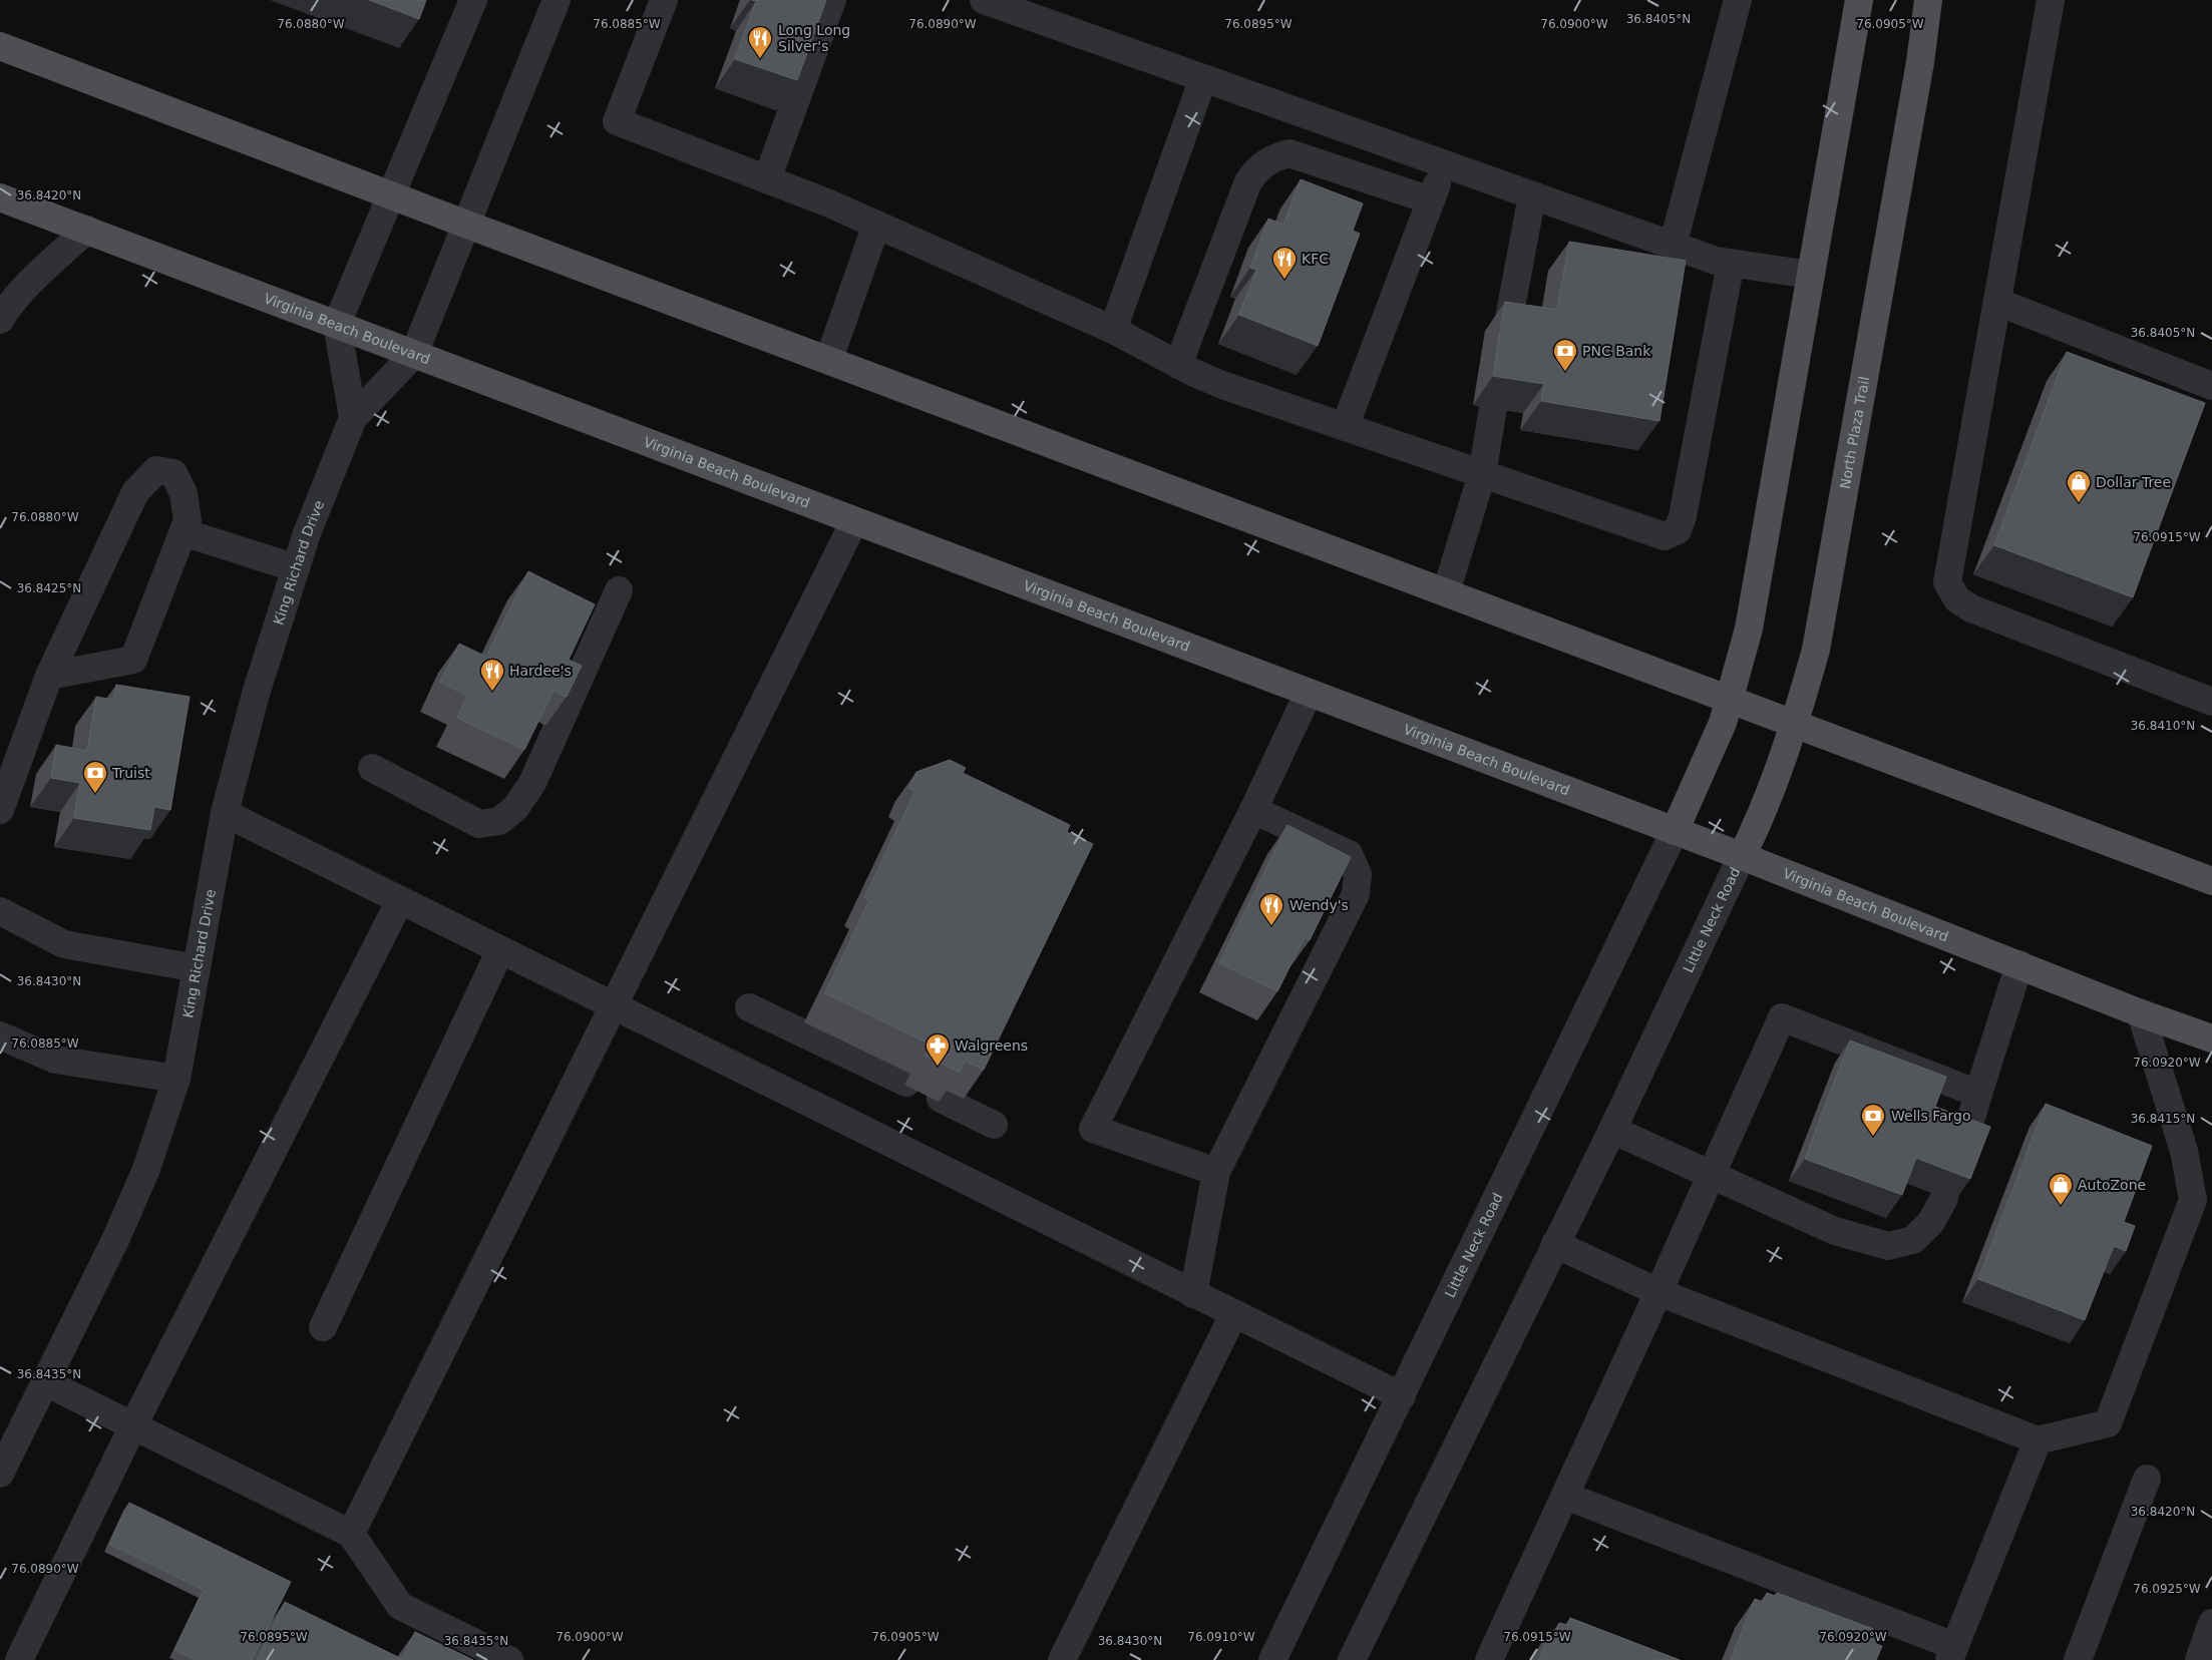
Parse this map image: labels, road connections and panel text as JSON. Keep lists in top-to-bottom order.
{
  "streets": {
    "main road": ["Virginia Beach Boulevard", "North Plaza Trail"],
    "street": ["King Richard Drive", "Little Neck Road"]
  },
  "crossings": [
    ["Virginia Beach Boulevard", "North Plaza Trail"],
    ["Virginia Beach Boulevard", "King Richard Drive"],
    ["Virginia Beach Boulevard", "Little Neck Road"],
    ["North Plaza Trail", "Little Neck Road"]
  ],
  "places": {
    "restaurant": [
      "Long Long Silver's",
      "KFC",
      "Hardee's",
      "Wendy's"
    ],
    "bank": ["PNC Bank", "Truist", "Wells Fargo"],
    "shop": ["Dollar Tree", "AutoZone"],
    "pharmacy": ["Walgreens"]
  },
  "coordinates": [
    "36.8405°N",
    "76.0890°W",
    "76.0880°W",
    "76.0885°W",
    "76.0895°W",
    "76.0900°W",
    "76.0905°W",
    "36.8420°N",
    "76.0915°W",
    "36.8425°N",
    "36.8410°N",
    "36.8430°N",
    "76.0920°W",
    "36.8415°N",
    "36.8435°N",
    "76.0925°W",
    "76.0910°W"
  ]
}
